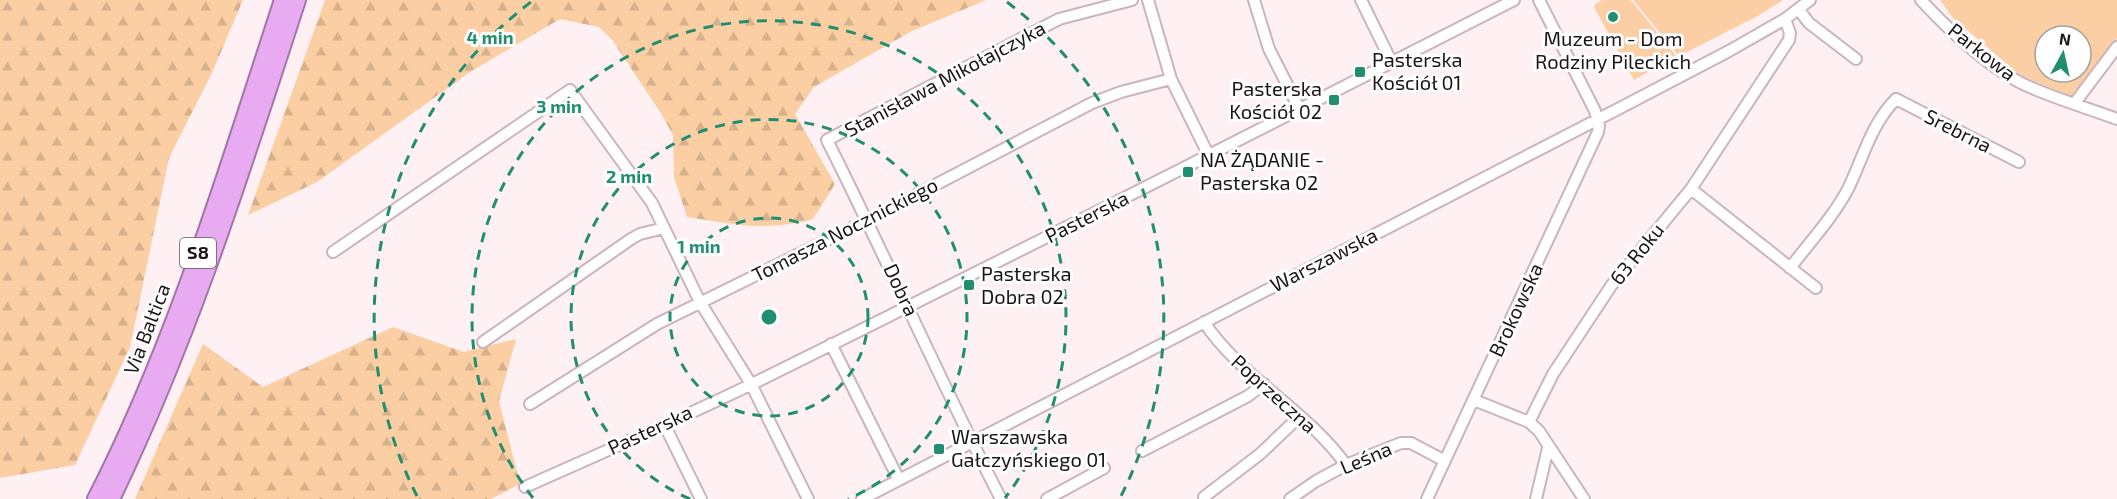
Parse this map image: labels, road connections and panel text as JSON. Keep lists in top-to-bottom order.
{
  "streets": {
    "highway": ["S8", "Via Baltica"],
    "street": [
      "Parkowa",
      "Stanisława Mikołajczyka",
      "Srebrna",
      "Pasterska",
      "Tomasza Nocznickiego",
      "63 Roku",
      "Warszawska",
      "Dobra",
      "Brokowska",
      "Poprzeczna",
      "Leśna"
    ]
  },
  "crossings": [
    ["Stanisława Mikołajczyka", "Dobra"],
    ["Pasterska", "Dobra"],
    ["Tomasza Nocznickiego", "Dobra"],
    ["63 Roku", "Warszawska"],
    ["Warszawska", "Dobra"],
    ["Warszawska", "Brokowska"],
    ["Warszawska", "Poprzeczna"],
    ["Brokowska", "Leśna"],
    ["Poprzeczna", "Leśna"]
  ],
  "places": {
    "other": ["Muzeum - Dom Rodziny Pileckich"],
    "transit": [
      "Pasterska Kościół 01",
      "Pasterska Kościół 02",
      "NA ŻĄDANIE - Pasterska 02",
      "Pasterska Dobra 02",
      "Warszawska Gałczyńskiego 01"
    ]
  },
  "north": "top",
  "rings": [
    "4 min",
    "3 min",
    "2 min",
    "1 min"
  ]
}
